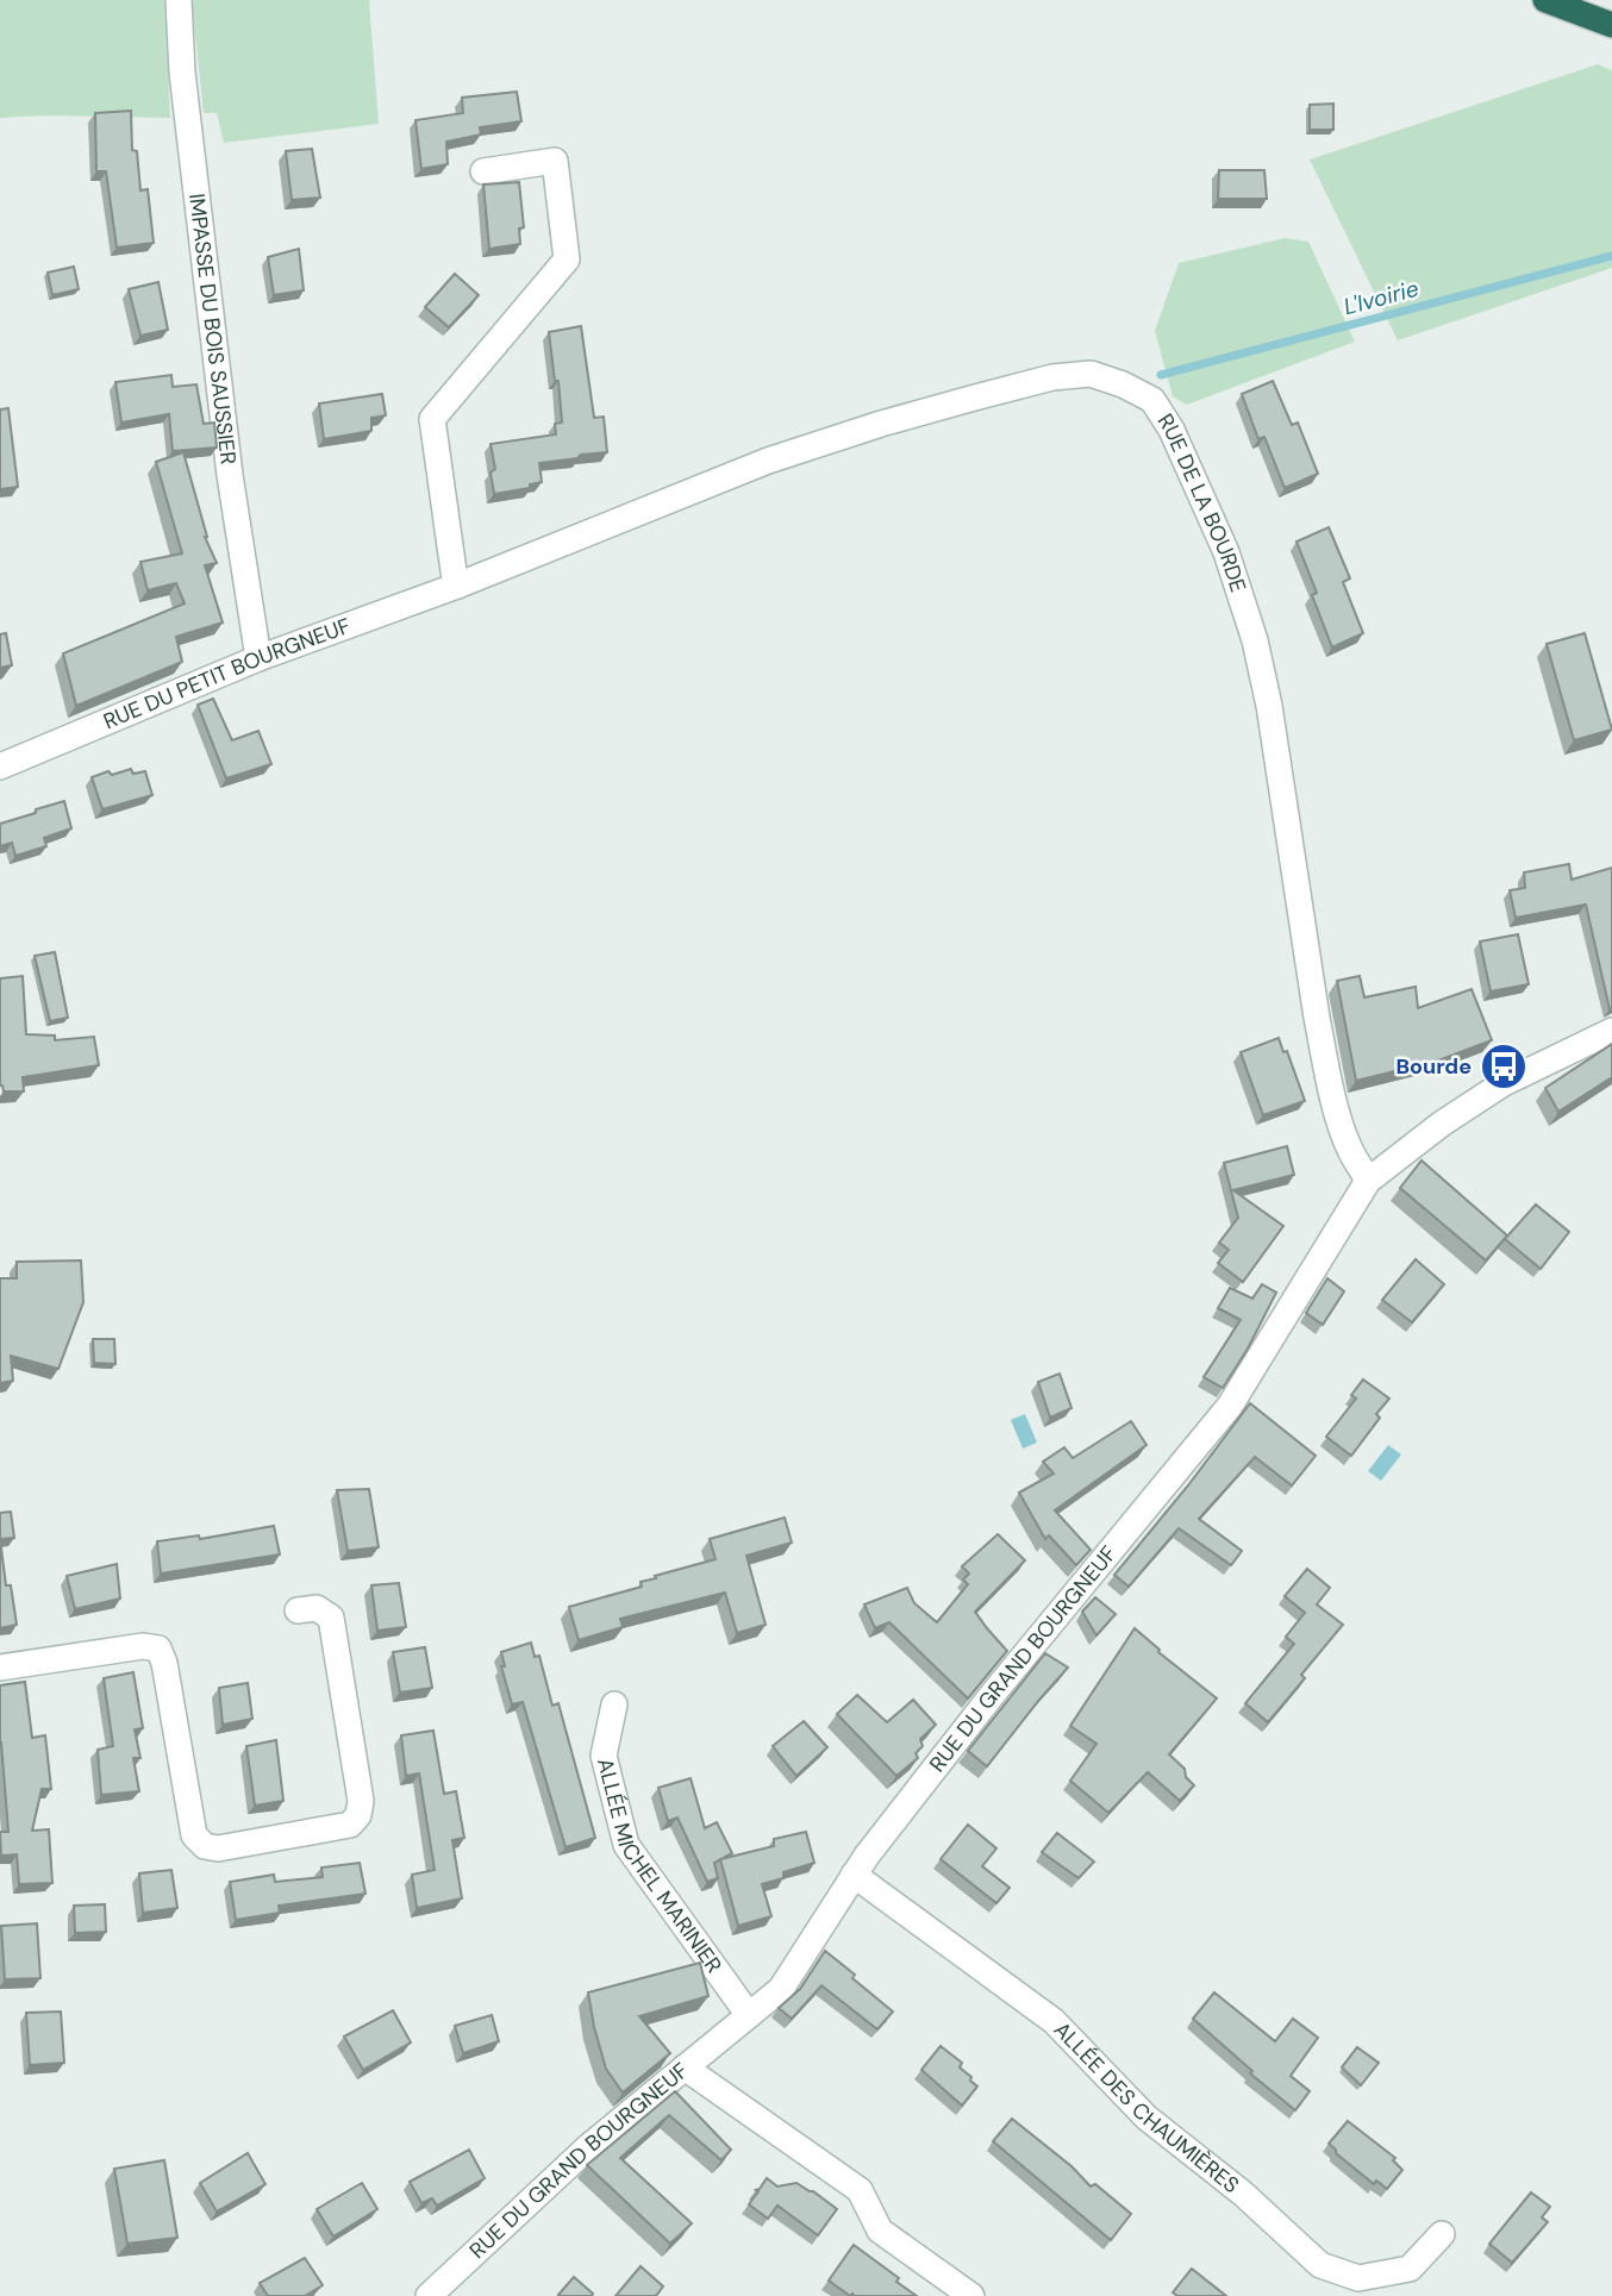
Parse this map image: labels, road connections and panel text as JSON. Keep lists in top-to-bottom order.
{
  "streets": {
    "street": [
      "IMPASSE DU BOIS SAUSSIER",
      "RUE DE LA BOURDE",
      "RUE DU PETIT BOURGNEUF",
      "RUE DU GRAND BOURGNEUF",
      "ALLÉE MICHEL MARINIER",
      "ALLÉE DES CHAUMIÈRES"
    ]
  },
  "crossings": [
    ["IMPASSE DU BOIS SAUSSIER", "RUE DU PETIT BOURGNEUF"],
    ["RUE DE LA BOURDE", "RUE DU PETIT BOURGNEUF"],
    ["RUE DE LA BOURDE", "RUE DU GRAND BOURGNEUF"],
    ["RUE DU GRAND BOURGNEUF", "ALLÉE MICHEL MARINIER"],
    ["RUE DU GRAND BOURGNEUF", "ALLÉE DES CHAUMIÈRES"]
  ],
  "water": ["L'Ivoirie"],
  "places": {
    "bus stop": ["Bourde"]
  }
}
